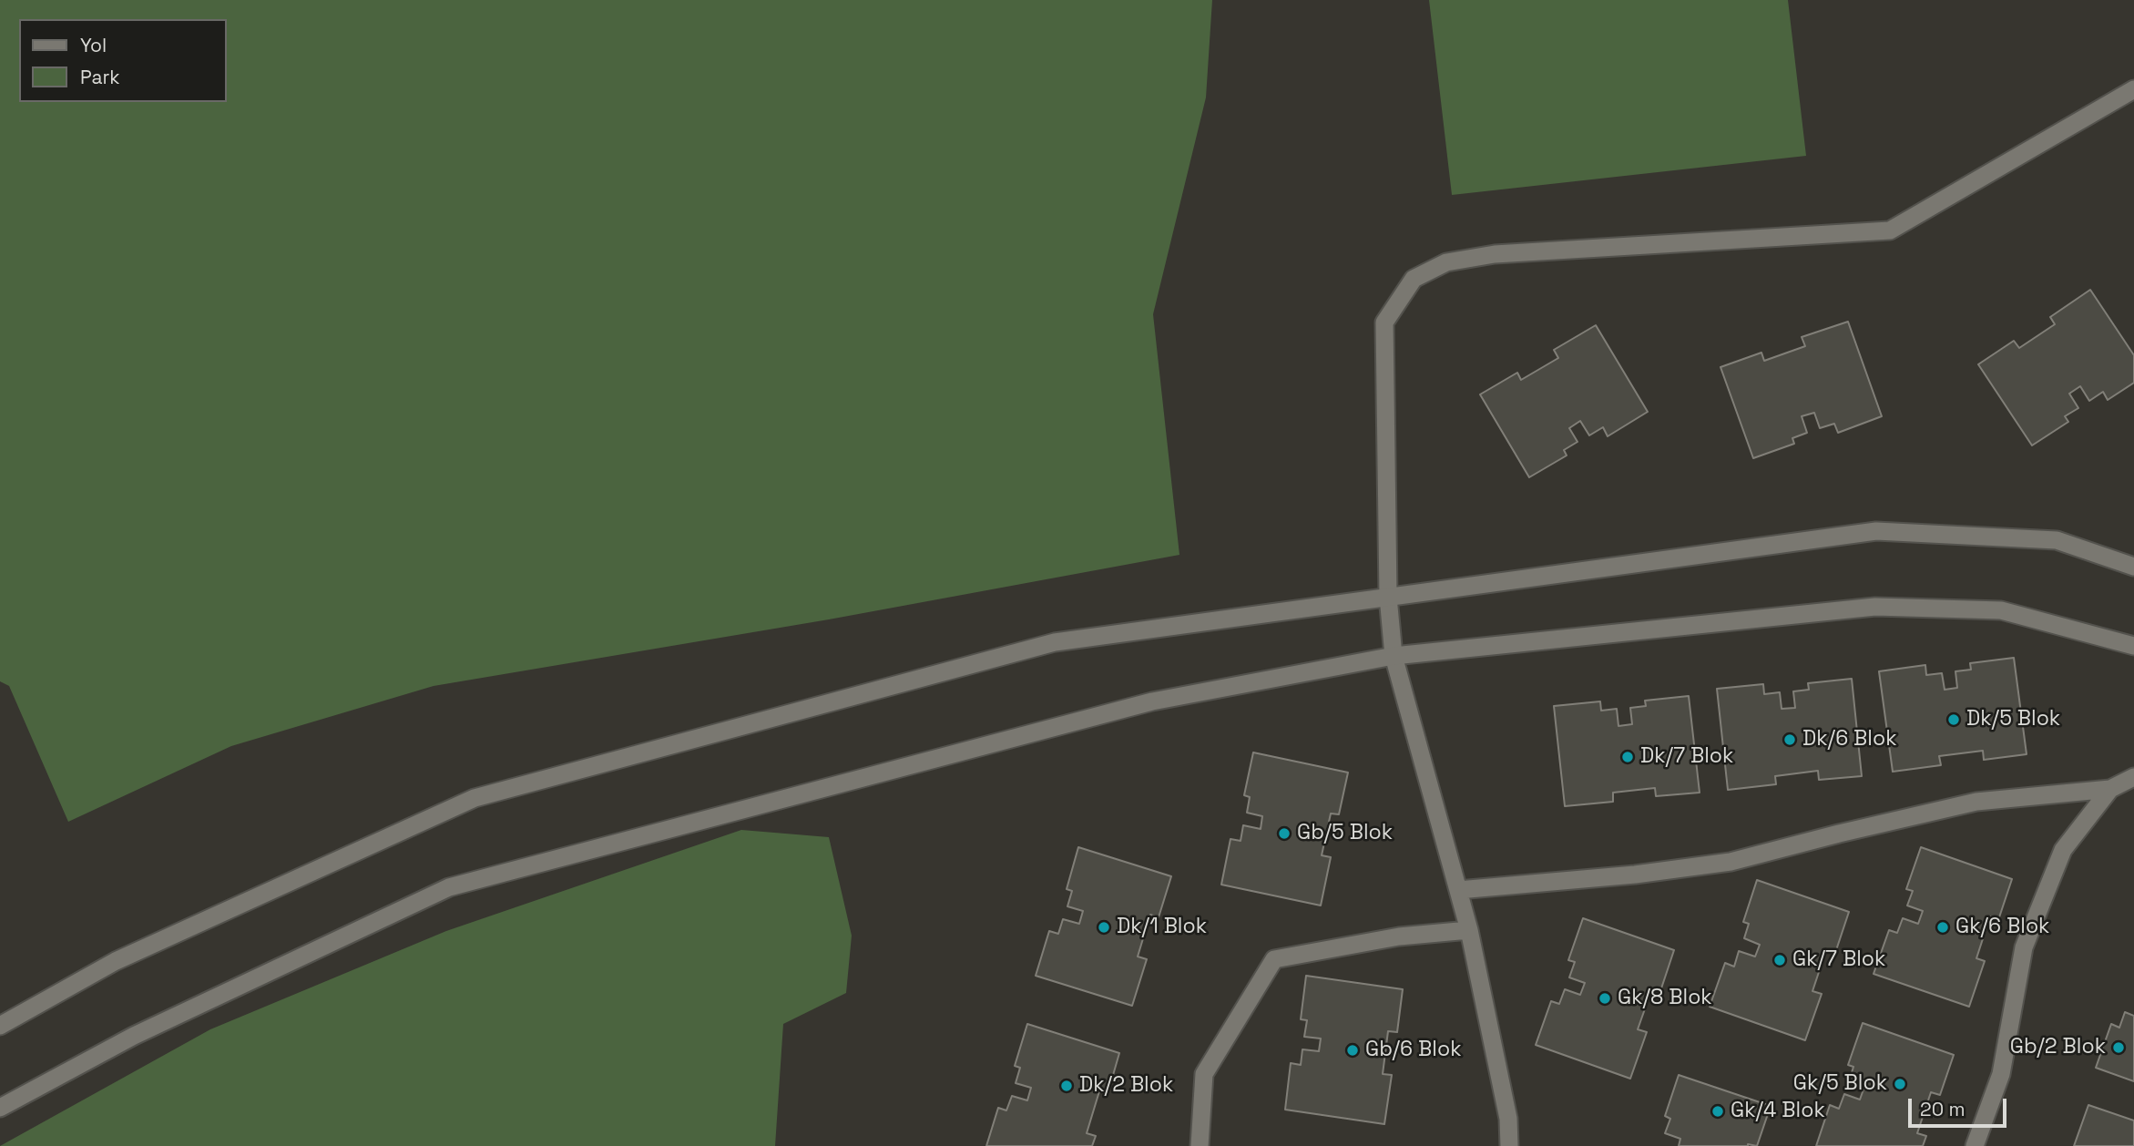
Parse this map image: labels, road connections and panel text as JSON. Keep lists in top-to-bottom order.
{
  "places": [
    "Dk/5 Blok",
    "Dk/6 Blok",
    "Dk/7 Blok",
    "Gb/5 Blok",
    "Dk/1 Blok",
    "Gk/6 Blok",
    "Gk/7 Blok",
    "Gk/8 Blok",
    "Gb/2 Blok",
    "Gb/6 Blok",
    "Gk/5 Blok",
    "Dk/2 Blok",
    "Gk/4 Blok"
  ],
  "legend": ["Yol", "Park"],
  "scale_bar": "20 m"
}
